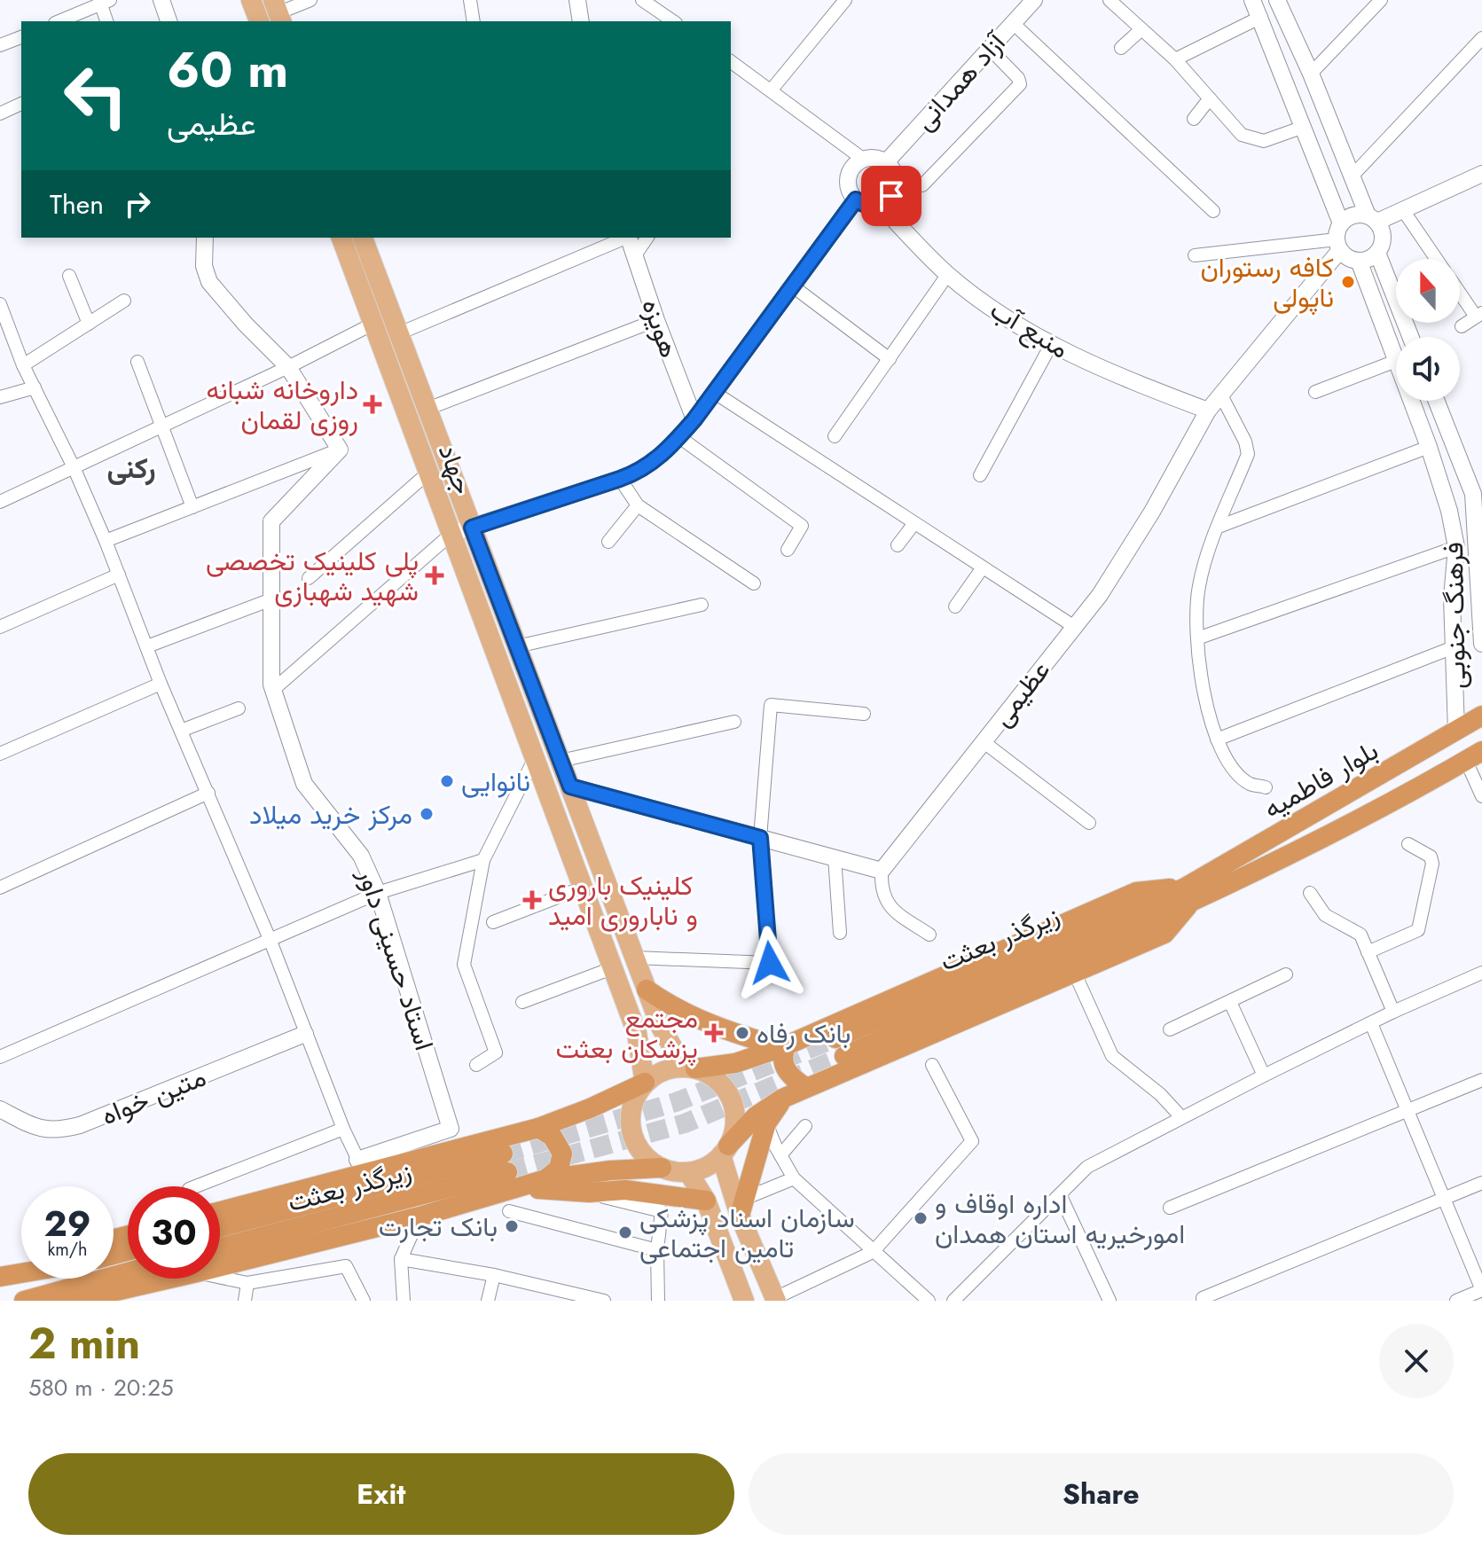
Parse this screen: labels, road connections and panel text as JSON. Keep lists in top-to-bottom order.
{
  "streets": {
    "highway": ["بلوار فاطمیه", "زیرگذر بعثت"],
    "main road": ["جهاد"],
    "street": [
      "آزاد همدانی",
      "هویزه",
      "منبع آب",
      "فرهنگ جنوبی",
      "عظیمی",
      "استاد حسینی داور",
      "متین خواه"
    ]
  },
  "crossings": [
    ["آزاد همدانی", "منبع آب"],
    ["منبع آب", "عظیمی"],
    ["فرهنگ جنوبی", "عظیمی"],
    ["فرهنگ جنوبی", "بلوار فاطمیه"],
    ["بلوار فاطمیه", "زیرگذر بعثت"]
  ],
  "districts": ["رکنی"],
  "places": {
    "other": [
      "کافه رستوران ناپولی",
      "نانوایی",
      "مرکز خرید میلاد",
      "بانک رفاه",
      "اداره اوقاف و امورخیریه استان همدان",
      "بانک تجارت",
      "سازمان اسناد پزشکی تامین اجتماعی"
    ],
    "health": [
      "داروخانه شبانه روزی لقمان",
      "پلی کلینیک تخصصی شهید شهبازی",
      "کلینیک باروری و ناباروری امید",
      "مجتمع پزشکان بعثت"
    ]
  },
  "north": "top",
  "page": {
    "turn": ["60 m", "عظیمی"],
    "then": "Then",
    "speed": "29 km/h",
    "limit": "30",
    "heading": ["2 min", "580 m · 20:25"],
    "buttons": ["Exit", "Share"]
  }
}
